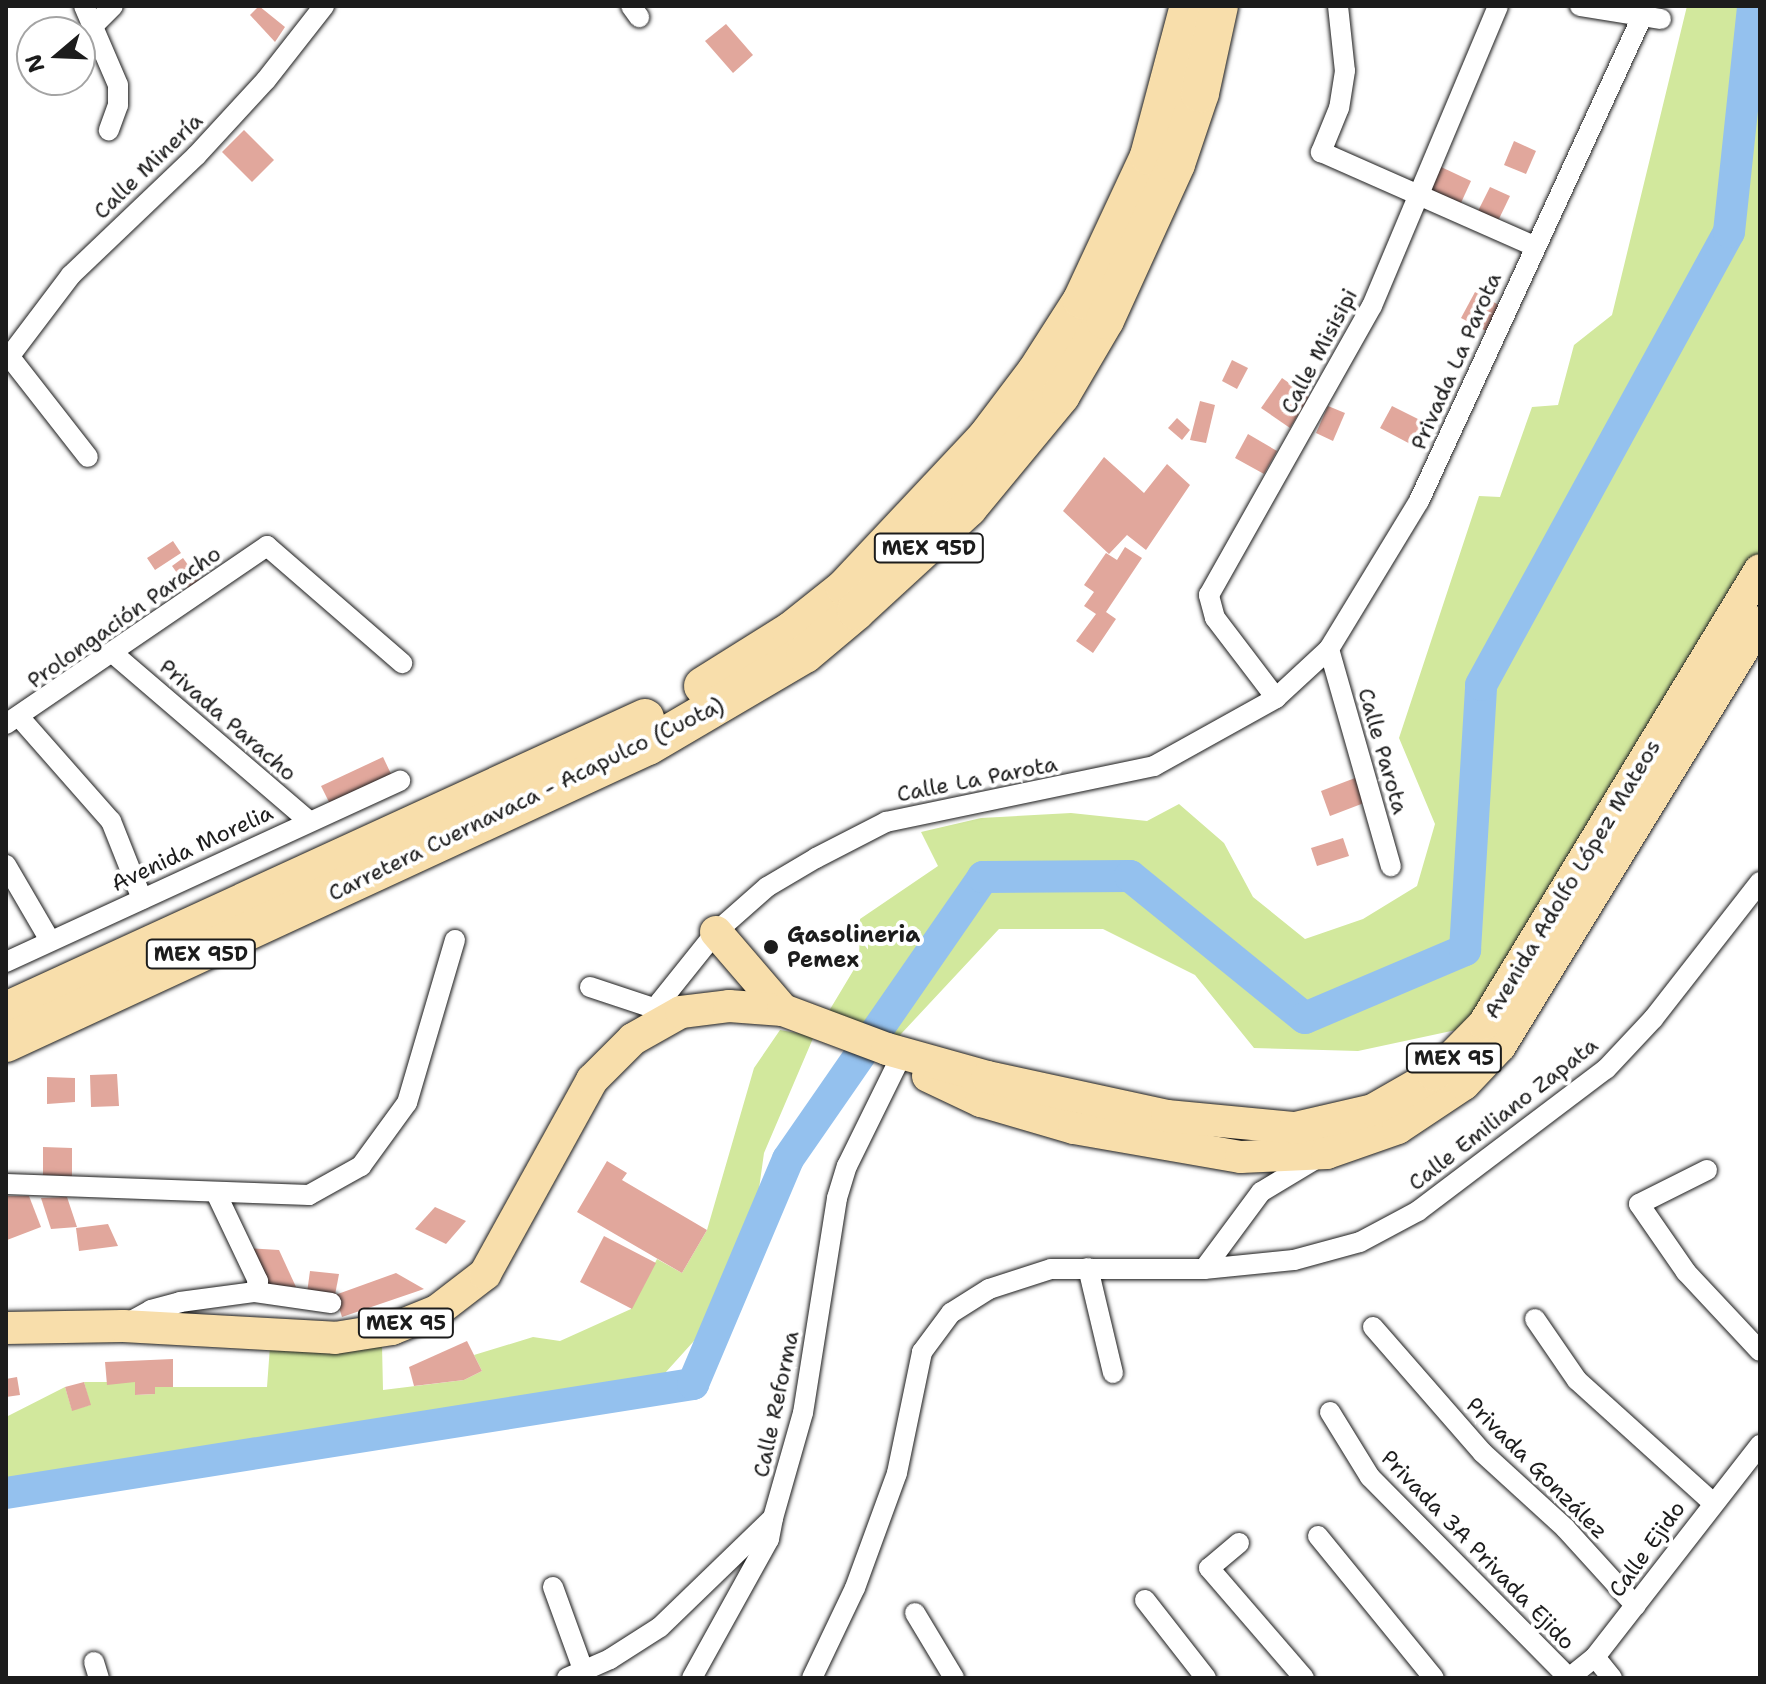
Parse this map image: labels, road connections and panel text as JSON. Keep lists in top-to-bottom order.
{
  "streets": {
    "highway": ["MEX 95D", "Carretera Cuernavaca - Acapulco (Cuota)"],
    "main road": ["Avenida Adolfo López Mateos", "MEX 95"],
    "street": [
      "Calle Minería",
      "Calle Misisipi",
      "Privada La Parota",
      "Prolongación Paracho",
      "Privada Paracho",
      "Calle Parota",
      "Calle La Parota",
      "Avenida Morelia",
      "Calle Emiliano Zapata",
      "Calle Reforma",
      "Privada González",
      "Calle Ejido",
      "Privada 3A Privada Ejido"
    ]
  },
  "crossings": [
    ["Calle Misisipi", "Privada La Parota"],
    ["Calle Misisipi", "Calle La Parota"],
    ["Privada La Parota", "Calle Parota"],
    ["Privada La Parota", "Calle La Parota"],
    ["Prolongación Paracho", "Privada Paracho"],
    ["Privada Paracho", "Avenida Morelia"],
    ["Calle La Parota", "MEX 95"],
    ["Avenida Adolfo López Mateos", "MEX 95"],
    ["Avenida Adolfo López Mateos", "Calle Reforma"],
    ["MEX 95", "Calle Reforma"],
    ["Privada González", "Calle Ejido"],
    ["Calle Ejido", "Privada 3A Privada Ejido"]
  ],
  "places": ["Gasolineria Pemex"],
  "north": "left"
}
